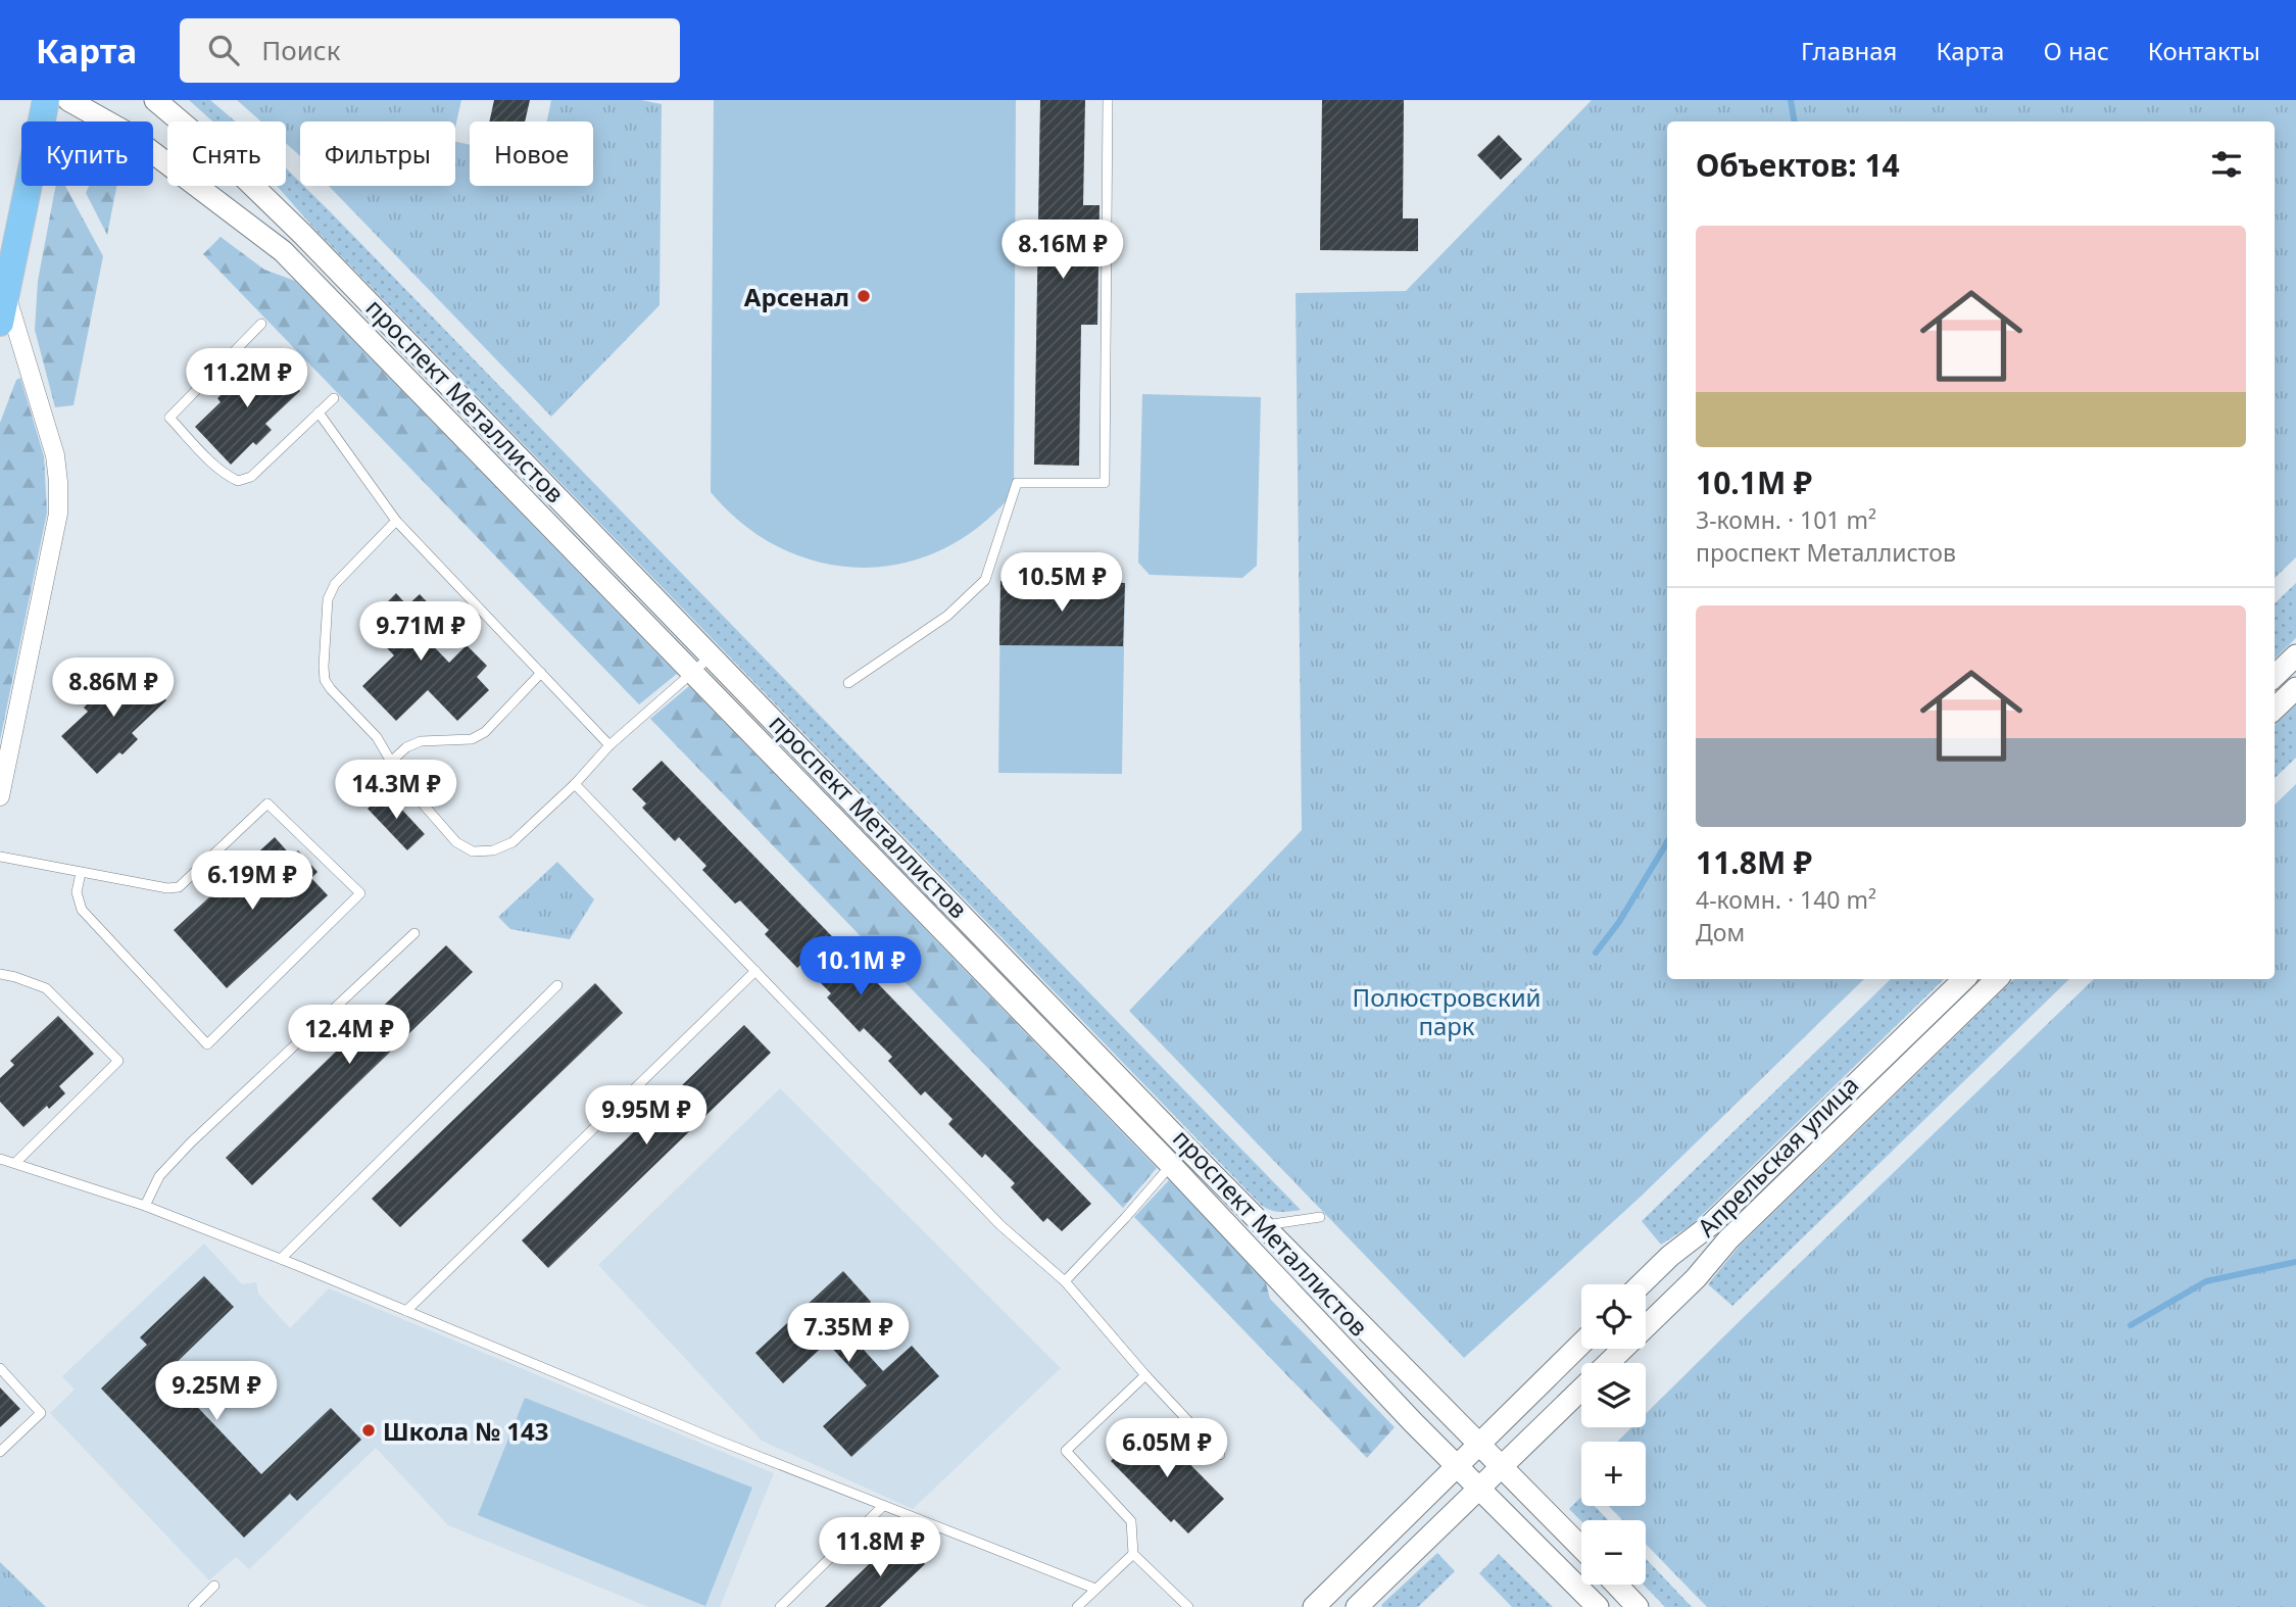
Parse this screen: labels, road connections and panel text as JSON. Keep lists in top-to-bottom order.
{
  "streets": {
    "street": ["проспект Металлистов", "Апрельская улица"]
  },
  "crossings": [
    ["проспект Металлистов", "Апрельская улица"]
  ],
  "parks": ["Полюстровский парк"],
  "places": ["Арсенал", "Школа № 143"],
  "page": {
    "header": "Карта",
    "search": "Поиск",
    "nav": [
      "Главная",
      "Карта",
      "О нас",
      "Контакты"
    ],
    "chip": [
      "Купить",
      "Снять",
      "Фильтры",
      "Новое"
    ],
    "heading": "Объектов: 14",
    "list": [
      {
        "name": "10.1M ₽",
        "note": "3-комн. · 101 m² · проспект Металлистов"
      },
      {
        "name": "11.8M ₽",
        "note": "4-комн. · 140 m² · Дом"
      }
    ],
    "price": [
      "8.16M ₽",
      "11.2M ₽",
      "10.5M ₽",
      "9.71M ₽",
      "8.86M ₽",
      "14.3M ₽",
      "6.19M ₽",
      "10.1M ₽",
      "12.4M ₽",
      "9.95M ₽",
      "7.35M ₽",
      "9.25M ₽",
      "6.05M ₽",
      "11.8M ₽"
    ],
    "map_buttons": ["+", "−"]
  }
}
